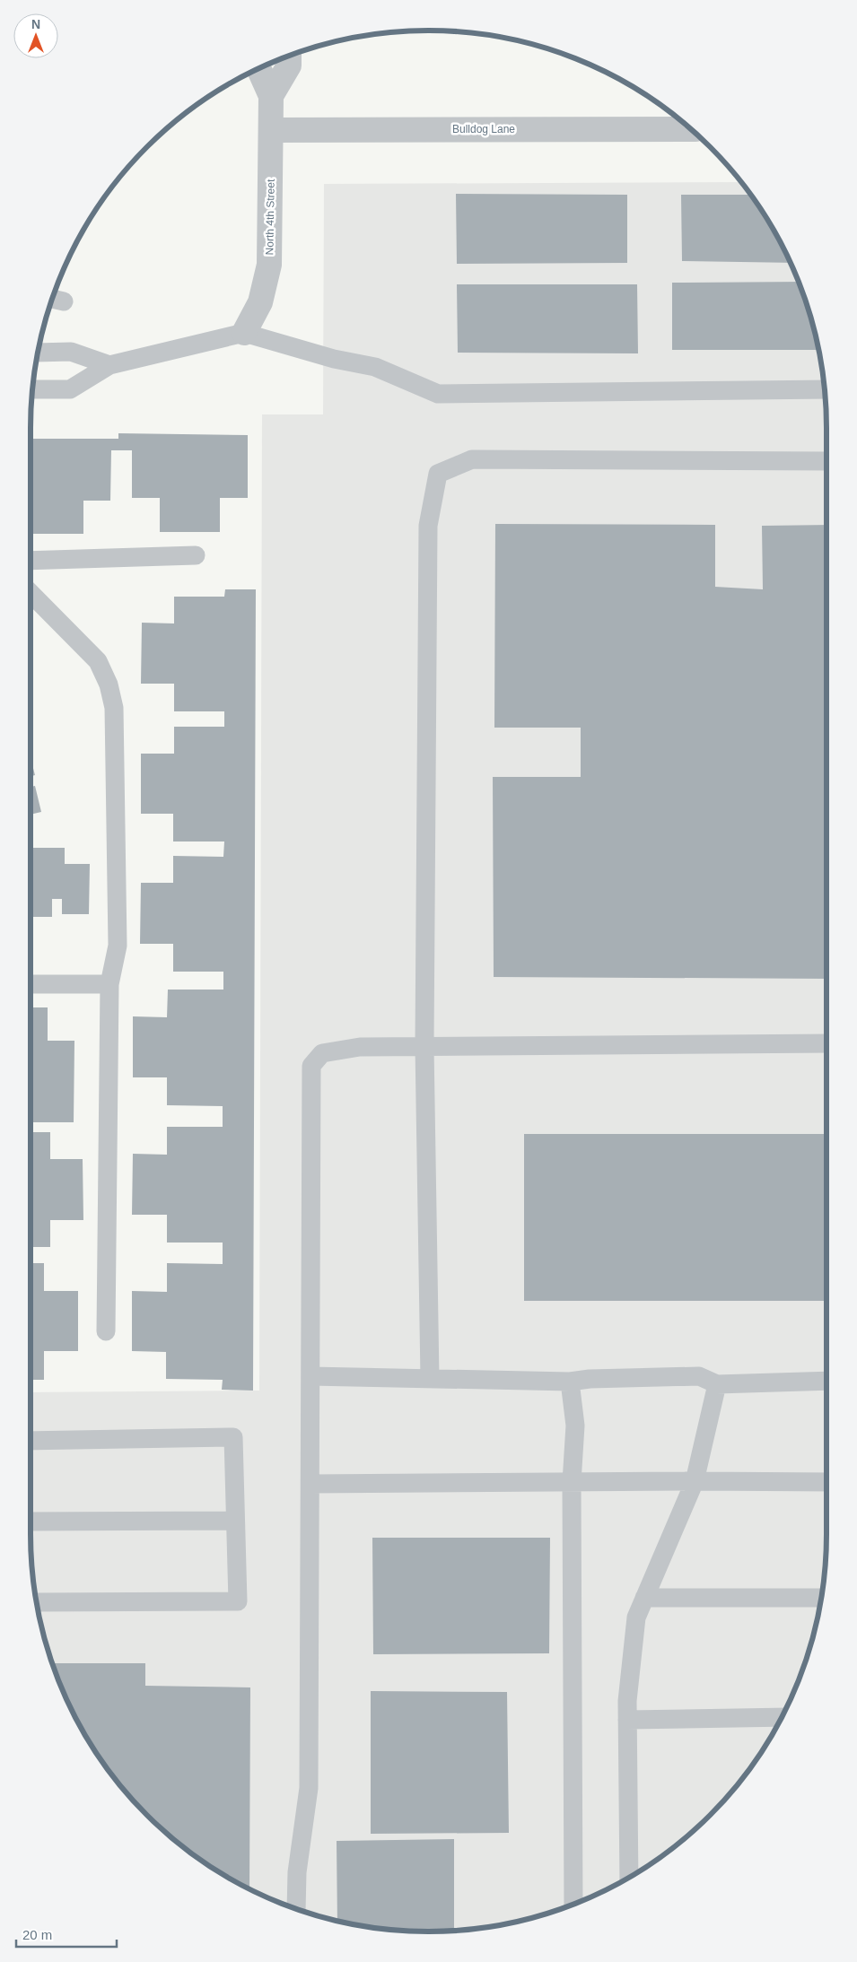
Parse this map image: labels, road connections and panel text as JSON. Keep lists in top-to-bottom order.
{
  "streets": {
    "street": ["Bulldog Lane", "North 4th Street"]
  },
  "crossings": [
    ["Bulldog Lane", "North 4th Street"]
  ],
  "scale_bar": "20 m",
  "north": "top"
}
